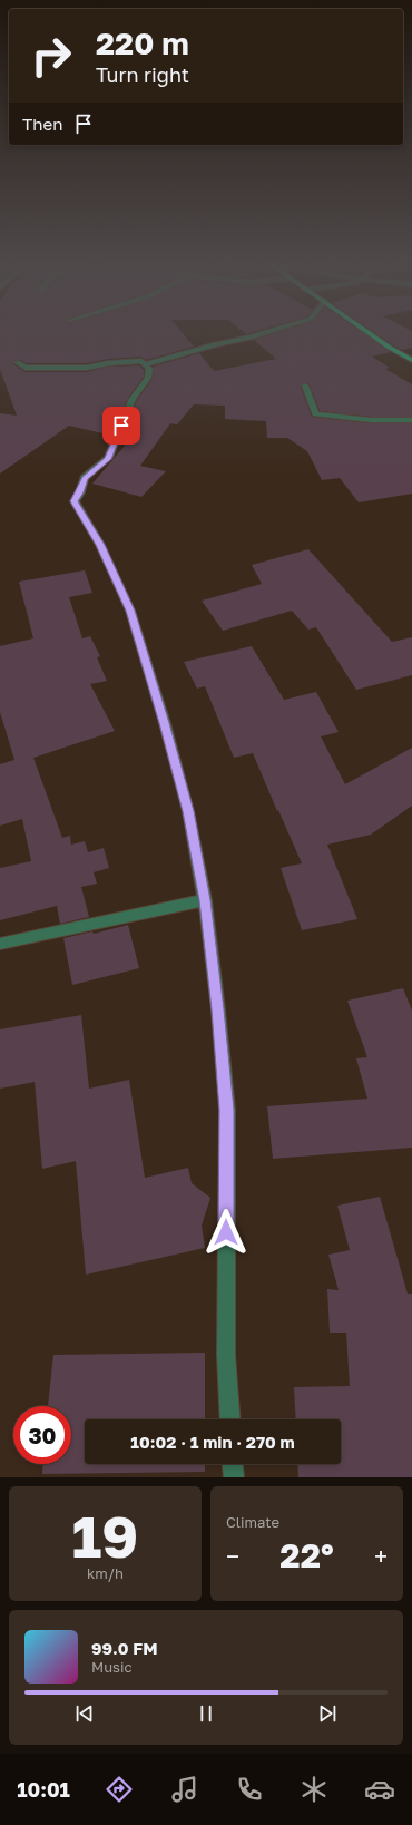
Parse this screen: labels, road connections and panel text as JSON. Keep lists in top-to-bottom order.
{
  "page": {
    "turn": ["220 m", "Turn right"],
    "then": "Then",
    "limit": "30",
    "trip": "10:02 · 1 min · 270 m",
    "tile": [
      ["19", "km/h"],
      "Climate"
    ],
    "heat": ["−", "22°", "+"],
    "song": ["99.0 FM", "Music"],
    "tabs": "10:01"
  }
}
